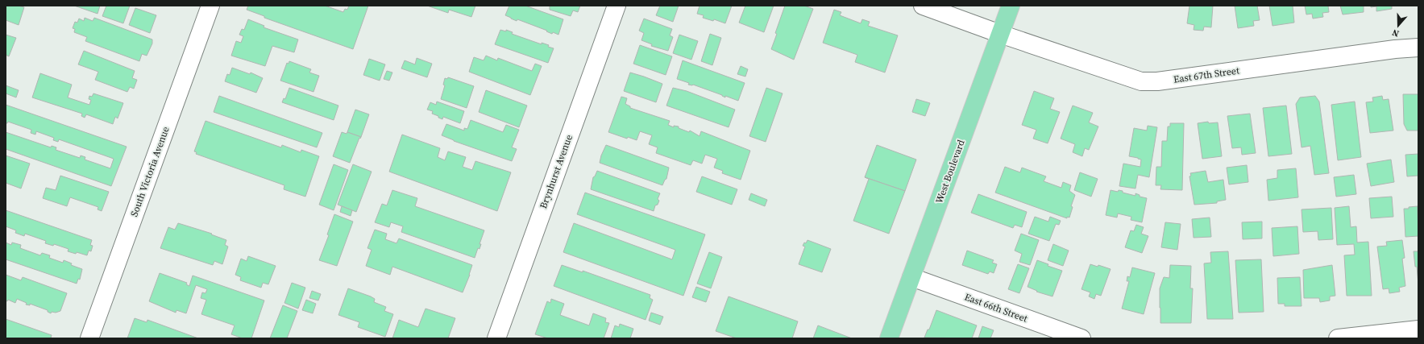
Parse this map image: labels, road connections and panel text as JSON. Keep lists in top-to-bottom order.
{
  "streets": {
    "main road": ["West Boulevard"],
    "street": [
      "East 67th Street",
      "South Victoria Avenue",
      "Brynhurst Avenue",
      "East 66th Street"
    ]
  },
  "crossings": [
    ["East 67th Street", "West Boulevard"],
    ["West Boulevard", "East 66th Street"]
  ],
  "north": "bottom"
}
